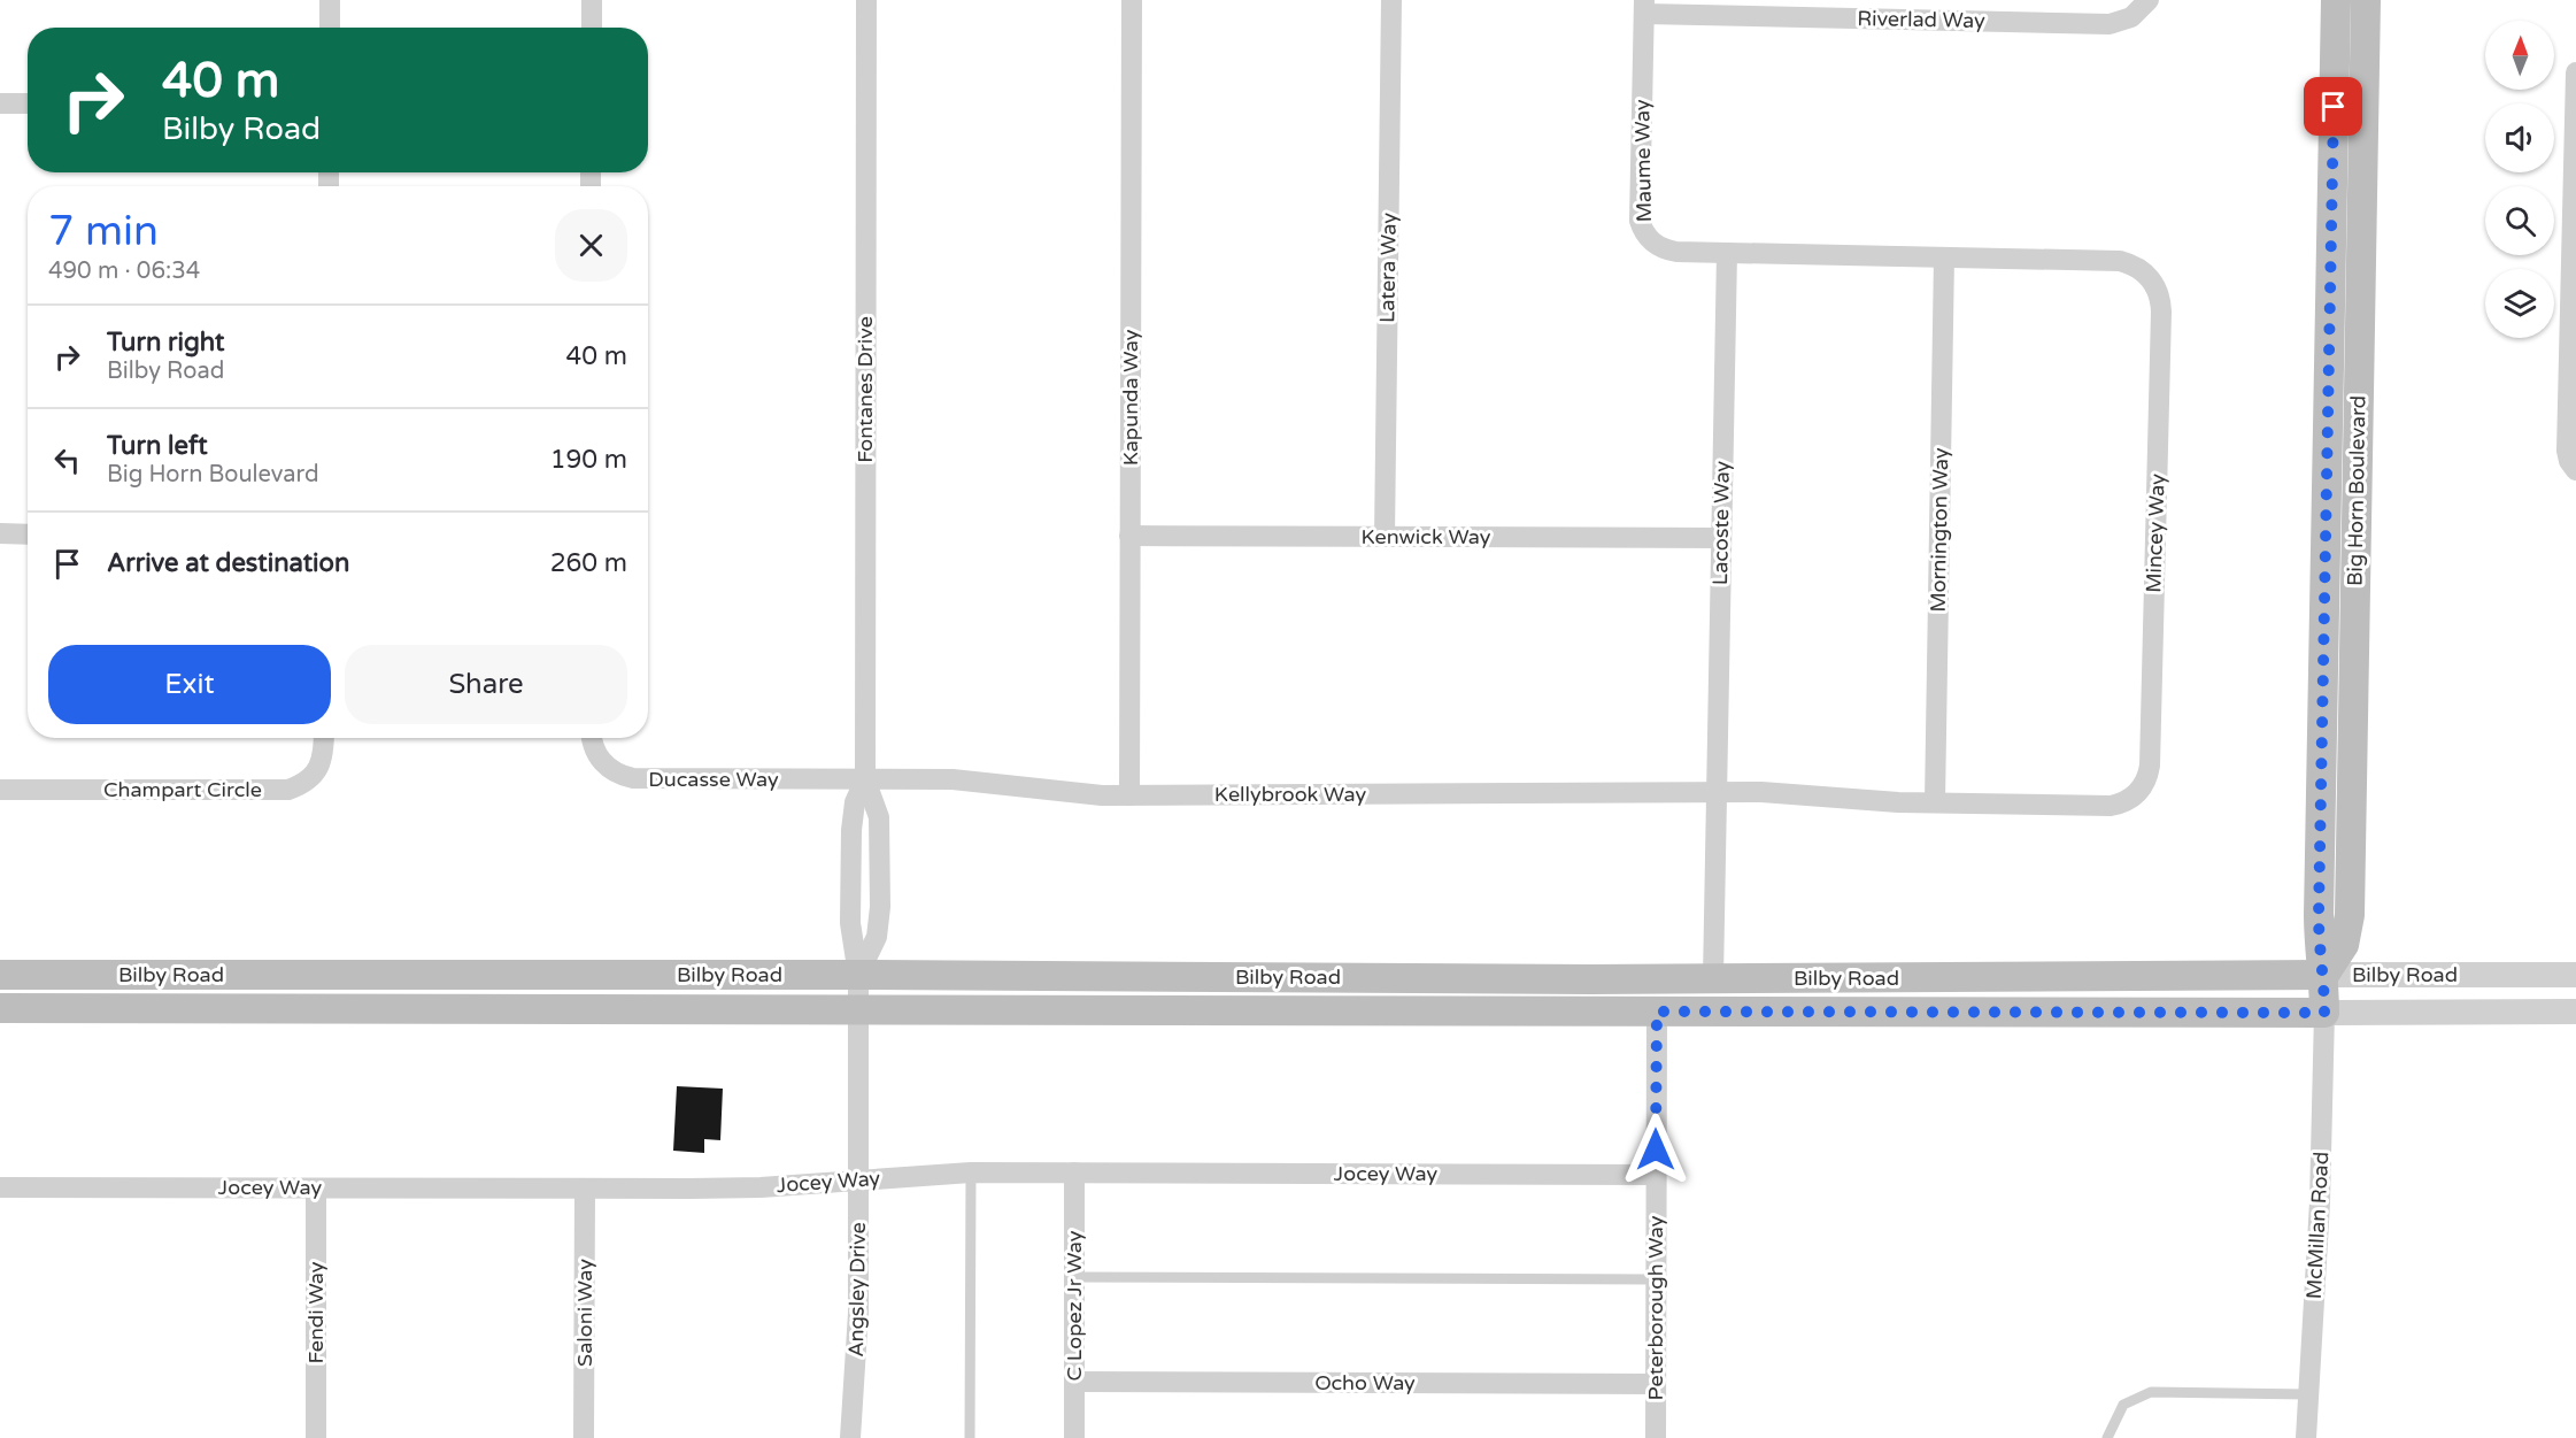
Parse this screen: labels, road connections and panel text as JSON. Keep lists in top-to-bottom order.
{
  "streets": {
    "main road": ["Big Horn Boulevard", "Bilby Road"],
    "street": [
      "Riverlad Way",
      "Maume Way",
      "Latera Way",
      "Fontanes Drive",
      "Kapunda Way",
      "Lacoste Way",
      "Mornington Way",
      "Mincey Way",
      "Kenwick Way",
      "Ducasse Way",
      "Champart Circle",
      "Kellybrook Way",
      "Jocey Way",
      "McMillan Road",
      "Angsley Drive",
      "C Lopez Jr Way",
      "Peterborough Way",
      "Fendi Way",
      "Saloni Way",
      "Ocho Way"
    ]
  },
  "crossings": [
    ["Riverlad Way", "Maume Way"],
    ["Maume Way", "Lacoste Way"],
    ["Maume Way", "Mincey Way"],
    ["Latera Way", "Kenwick Way"],
    ["Fontanes Drive", "Ducasse Way"],
    ["Fontanes Drive", "Kellybrook Way"],
    ["Fontanes Drive", "Bilby Road"],
    ["Fontanes Drive", "Angsley Drive"],
    ["Kapunda Way", "Kenwick Way"],
    ["Kapunda Way", "Kellybrook Way"],
    ["Big Horn Boulevard", "Bilby Road"],
    ["Big Horn Boulevard", "McMillan Road"],
    ["Lacoste Way", "Mincey Way"],
    ["Lacoste Way", "Kenwick Way"],
    ["Lacoste Way", "Kellybrook Way"],
    ["Lacoste Way", "Bilby Road"],
    ["Mornington Way", "Mincey Way"],
    ["Mincey Way", "Kellybrook Way"],
    ["Ducasse Way", "Kellybrook Way"],
    ["Bilby Road", "McMillan Road"],
    ["Bilby Road", "Angsley Drive"],
    ["Bilby Road", "Peterborough Way"],
    ["Jocey Way", "Angsley Drive"],
    ["Jocey Way", "C Lopez Jr Way"],
    ["Jocey Way", "Peterborough Way"],
    ["Jocey Way", "Fendi Way"],
    ["Jocey Way", "Saloni Way"],
    ["C Lopez Jr Way", "Ocho Way"],
    ["Peterborough Way", "Ocho Way"]
  ],
  "north": "top",
  "page": {
    "turn": ["40 m", "Bilby Road"],
    "heading": ["7 min", "490 m · 06:34"],
    "list": [
      {
        "name": "Turn right",
        "note": "Bilby Road",
        "value": "40 m"
      },
      {
        "name": "Turn left",
        "note": "Big Horn Boulevard",
        "value": "190 m"
      },
      {
        "name": "Arrive at destination",
        "value": "260 m"
      }
    ],
    "buttons": ["Exit", "Share"]
  }
}
